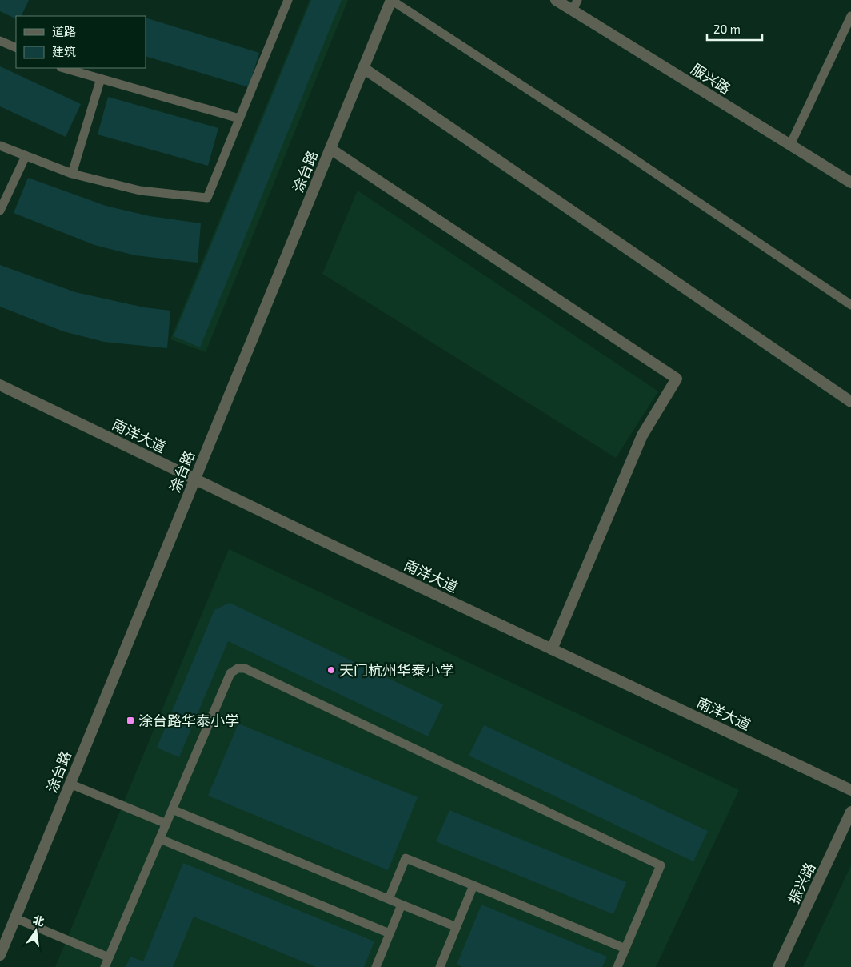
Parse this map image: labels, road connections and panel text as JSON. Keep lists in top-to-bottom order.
{
  "streets": {
    "street": [
      "服兴路",
      "涂台路",
      "南洋大道",
      "振兴路"
    ]
  },
  "crossings": [
    ["涂台路", "南洋大道"]
  ],
  "places": {
    "other": ["天门杭州华泰小学"],
    "transit": ["涂台路华泰小学"]
  },
  "legend": ["道路", "建筑"],
  "scale_bar": "20 m",
  "north": "top"
}
